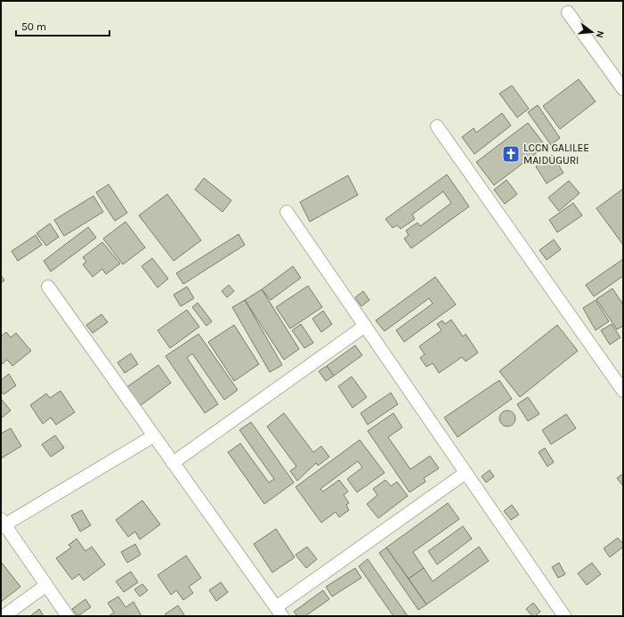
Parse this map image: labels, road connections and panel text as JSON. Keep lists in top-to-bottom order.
{
  "places": {
    "church": ["LCCN GALILEE MAIDUGURI"]
  },
  "scale_bar": "50 m",
  "north": "right"
}
